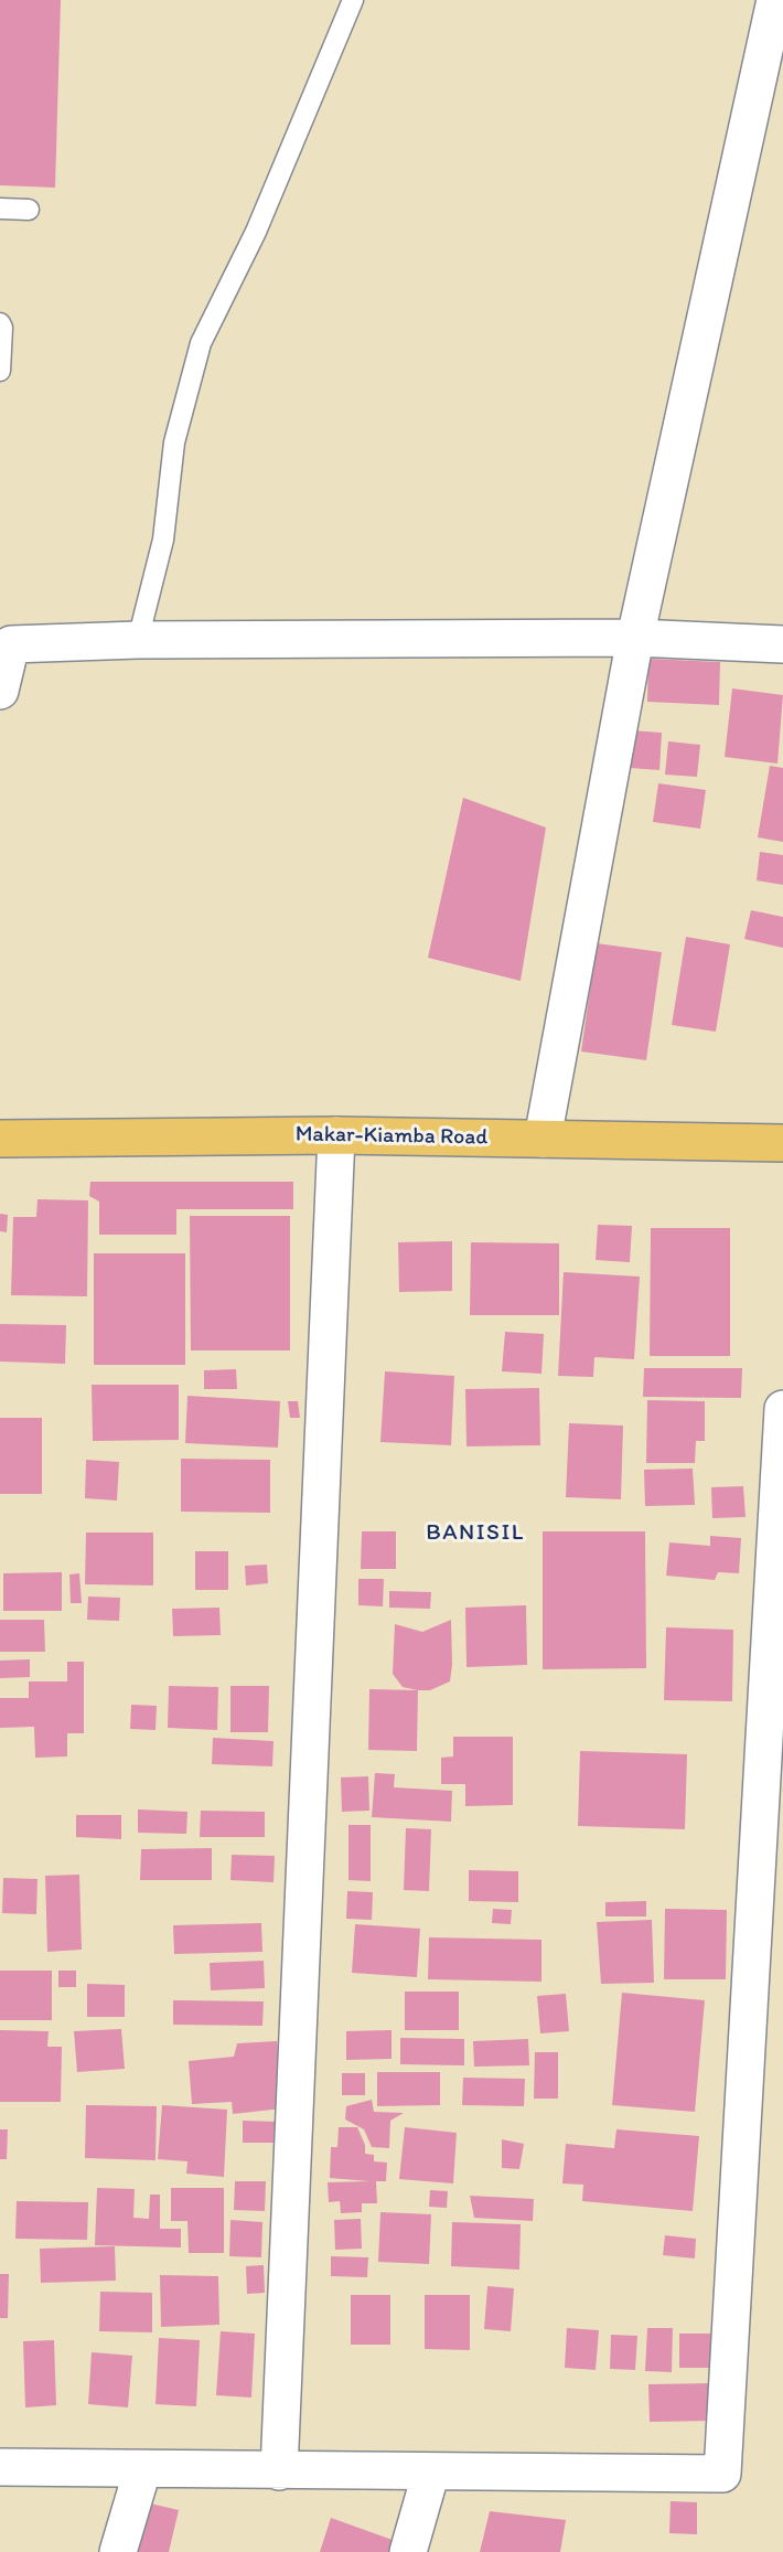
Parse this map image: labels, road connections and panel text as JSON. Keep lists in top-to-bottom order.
{
  "streets": {
    "main road": ["Makar-Kiamba Road"]
  },
  "districts": ["BANISIL"]
}
